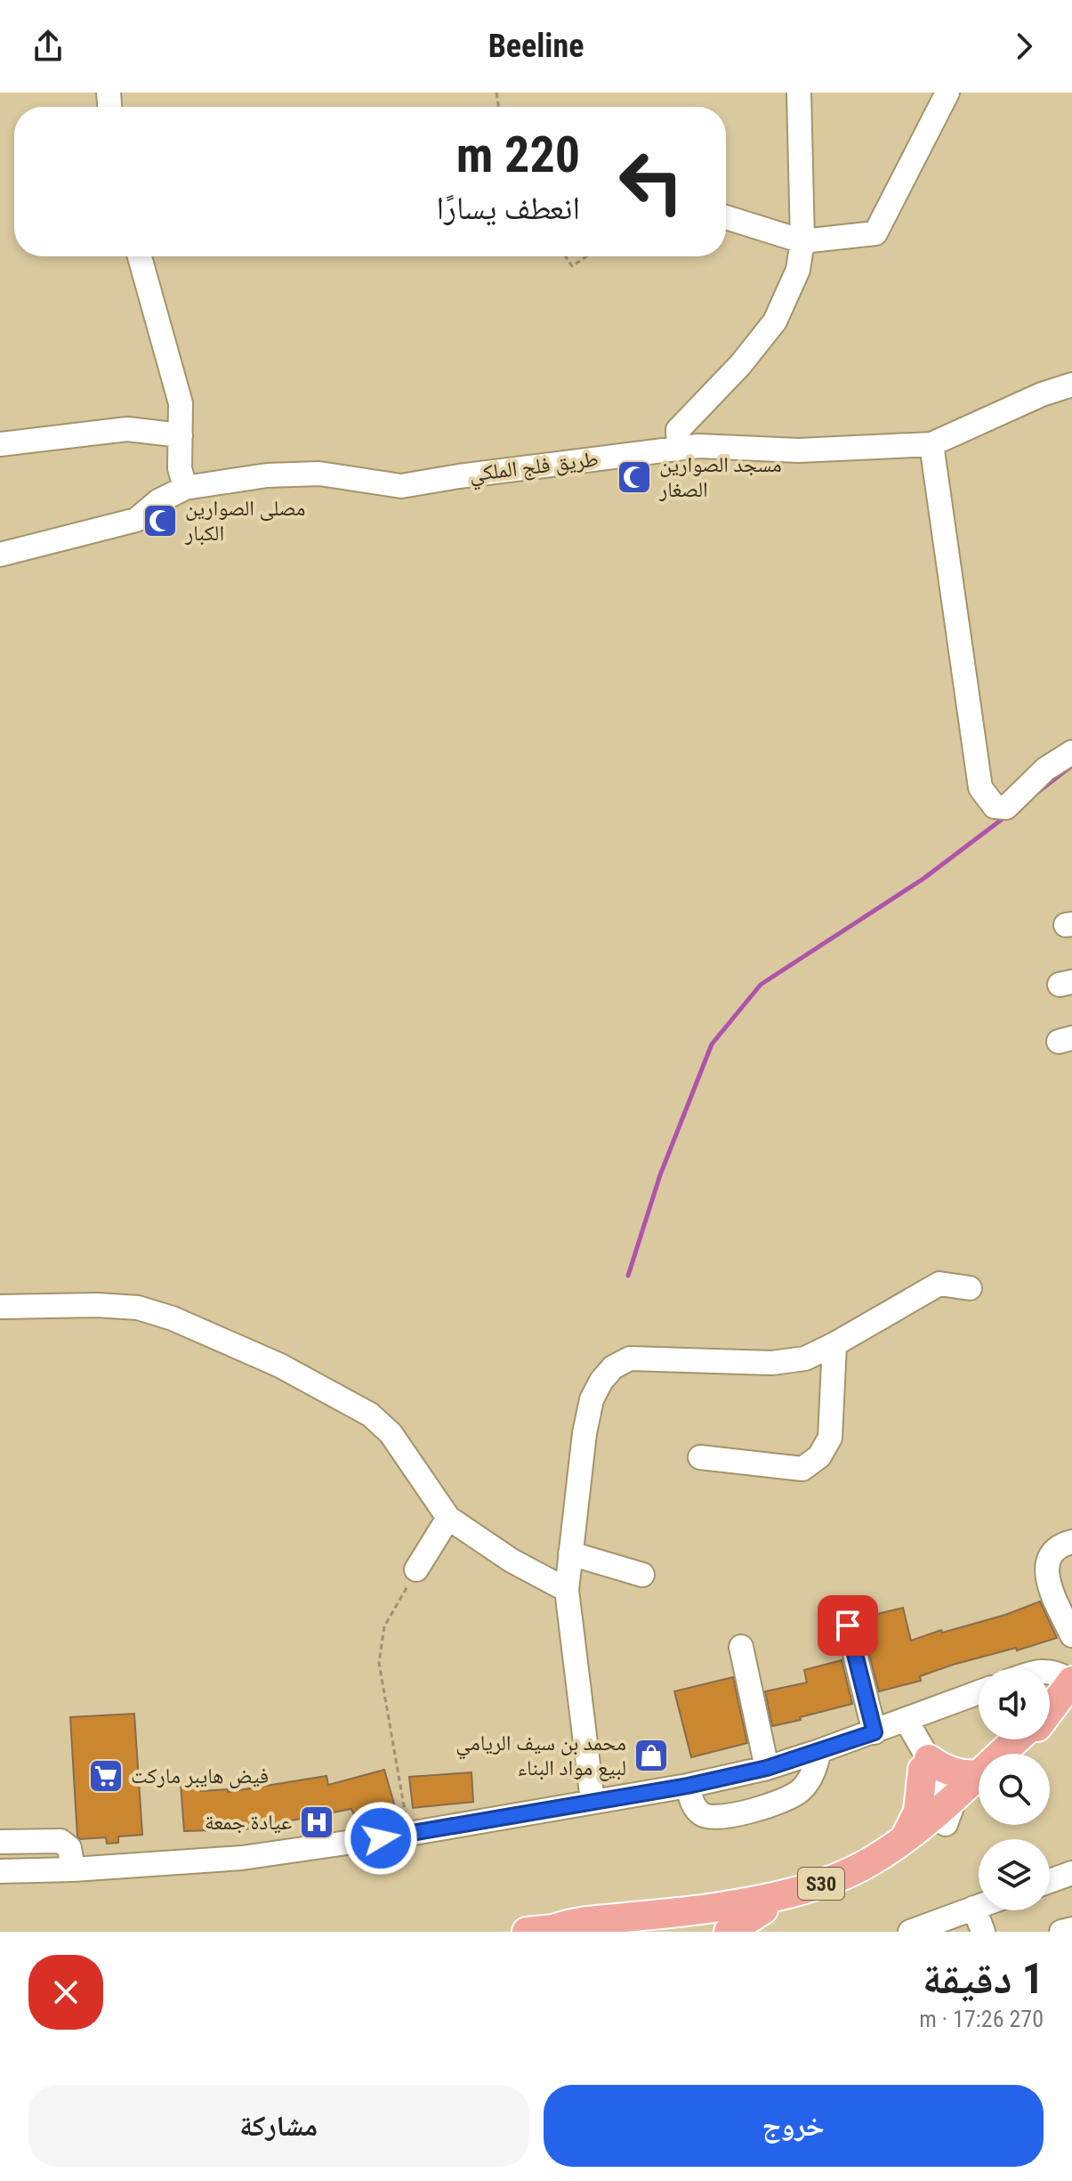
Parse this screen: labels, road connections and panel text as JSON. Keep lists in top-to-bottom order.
{
  "streets": {
    "main road": ["S30"],
    "street": ["طريق فلج الملكي"]
  },
  "places": {
    "mosque": ["مسجد الصوارين الصغار", "مصلى الصوارين الكبار"],
    "shop": ["محمد بن سيف الريامي لبيع مواد البناء"],
    "supermarket": ["فيض هايبر ماركت"],
    "hospital": ["عيادة جمعة"]
  },
  "page": {
    "header": "Beeline",
    "turn": ["220 m", "انعطف يسارًا"],
    "heading": ["1 دقيقة", "270 m · 17:26"],
    "buttons": ["خروج", "مشاركة"]
  }
}
